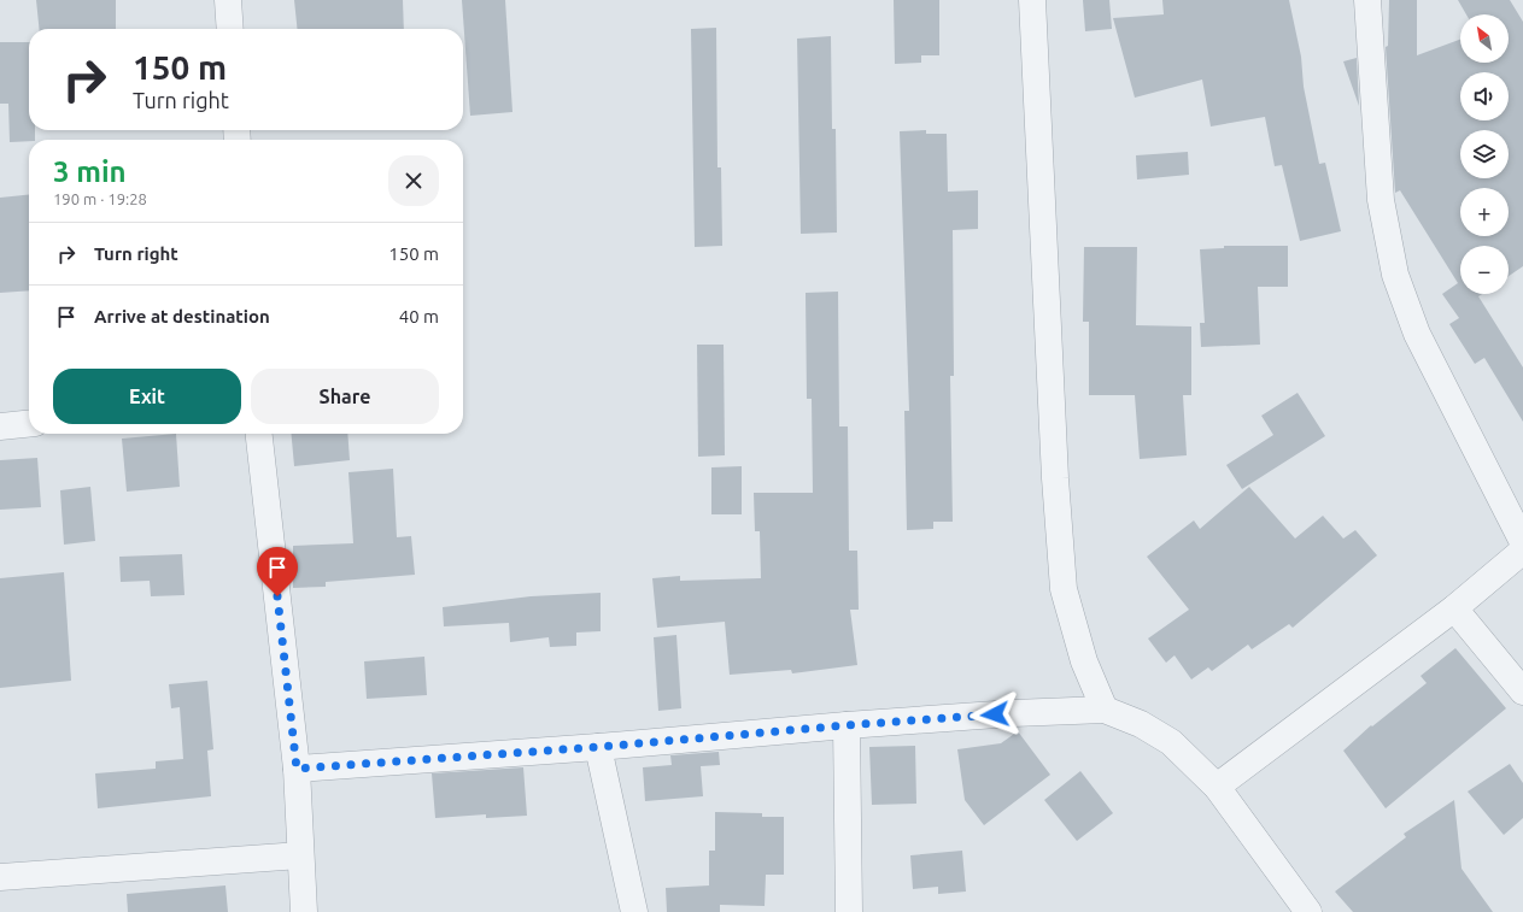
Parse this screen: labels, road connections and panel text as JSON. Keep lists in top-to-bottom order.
{
  "north": "top left",
  "page": {
    "map_buttons": ["+", "−"],
    "turn": ["150 m", "Turn right"],
    "heading": ["3 min", "190 m · 19:28"],
    "list": [
      {
        "name": "Turn right",
        "value": "150 m"
      },
      {
        "name": "Arrive at destination",
        "value": "40 m"
      }
    ],
    "buttons": ["Exit", "Share"]
  }
}
